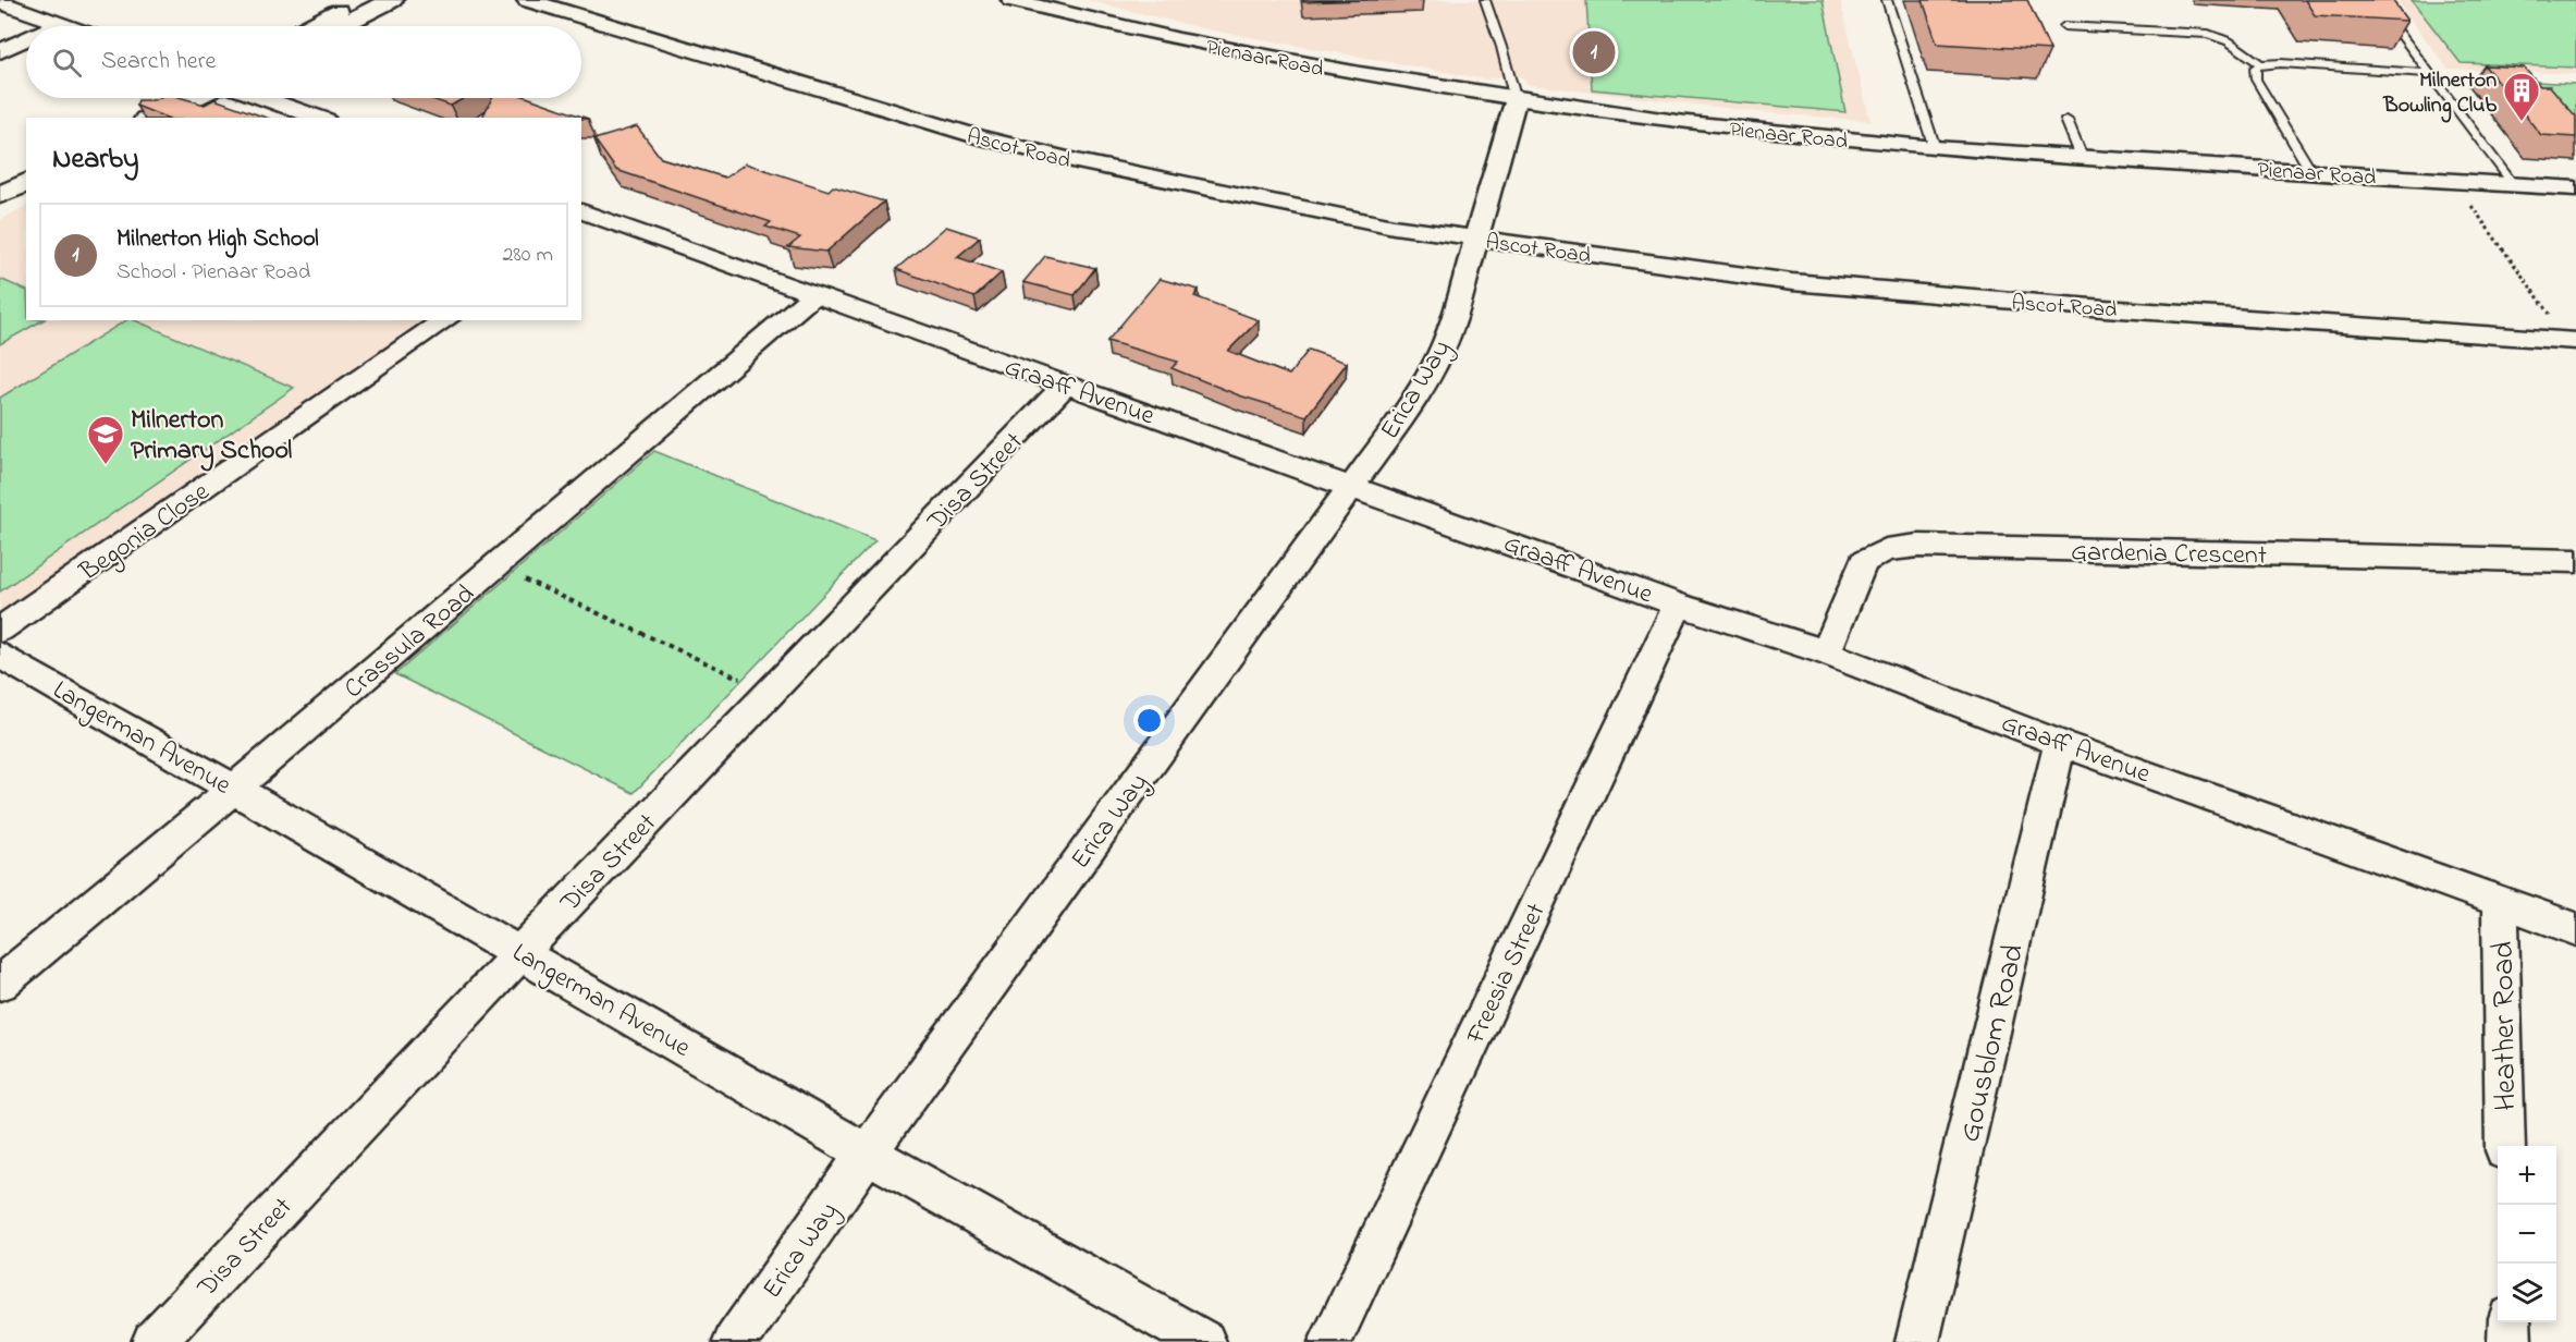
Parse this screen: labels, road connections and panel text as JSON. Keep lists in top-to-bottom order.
{
  "streets": {
    "street": [
      "Pienaar Road",
      "Ascot Road",
      "Erica Way",
      "Graaff Avenue",
      "Disa Street",
      "Begonia Close",
      "Gardenia Crescent",
      "Crassula Road",
      "Langerman Avenue",
      "Freesia Street",
      "Heather Road",
      "Gousblom Road"
    ]
  },
  "crossings": [
    ["Pienaar Road", "Erica Way"],
    ["Ascot Road", "Erica Way"],
    ["Erica Way", "Graaff Avenue"],
    ["Erica Way", "Langerman Avenue"],
    ["Graaff Avenue", "Disa Street"],
    ["Graaff Avenue", "Gardenia Crescent"],
    ["Graaff Avenue", "Crassula Road"],
    ["Graaff Avenue", "Freesia Street"],
    ["Graaff Avenue", "Heather Road"],
    ["Graaff Avenue", "Gousblom Road"],
    ["Disa Street", "Langerman Avenue"],
    ["Crassula Road", "Langerman Avenue"]
  ],
  "places": {
    "building": ["Milnerton Bowling Club"],
    "school or university": ["Milnerton Primary School"]
  },
  "page": {
    "search": "Search here",
    "pins": "1",
    "heading": "Nearby",
    "list": [
      {
        "mark": "1",
        "name": "Milnerton High School",
        "note": "School · Pienaar Road",
        "value": "280 m"
      }
    ],
    "map_buttons": ["+", "−"]
  }
}
